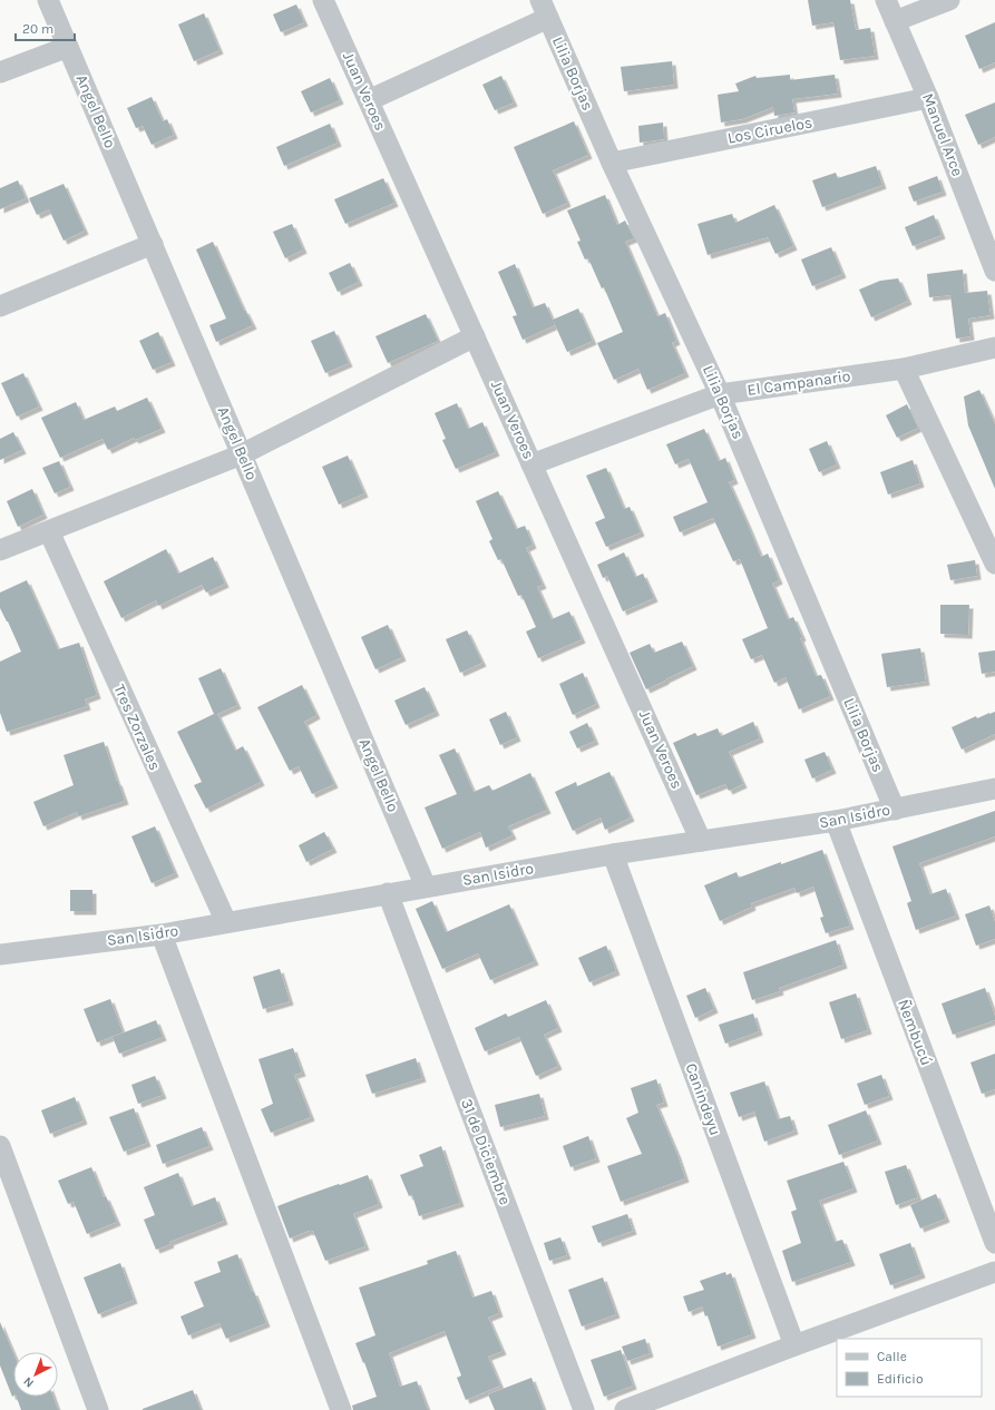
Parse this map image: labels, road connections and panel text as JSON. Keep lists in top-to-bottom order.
{
  "streets": {
    "street": [
      "Lilia Borjas",
      "Juan Veroes",
      "Angel Bello",
      "Los Ciruelos",
      "Manuel Arce",
      "El Campanario",
      "Tres Zorzales",
      "San Isidro",
      "Ñembucú",
      "Canindeyu",
      "31 de Diciembre"
    ]
  },
  "crossings": [
    ["Lilia Borjas", "Los Ciruelos"],
    ["Lilia Borjas", "El Campanario"],
    ["Lilia Borjas", "San Isidro"],
    ["Juan Veroes", "El Campanario"],
    ["Juan Veroes", "San Isidro"],
    ["Angel Bello", "San Isidro"],
    ["Los Ciruelos", "Manuel Arce"],
    ["Tres Zorzales", "San Isidro"],
    ["San Isidro", "Ñembucú"],
    ["San Isidro", "Canindeyu"],
    ["San Isidro", "31 de Diciembre"]
  ],
  "legend": ["Calle", "Edificio"],
  "scale_bar": "20 m",
  "north": "bottom left"
}
